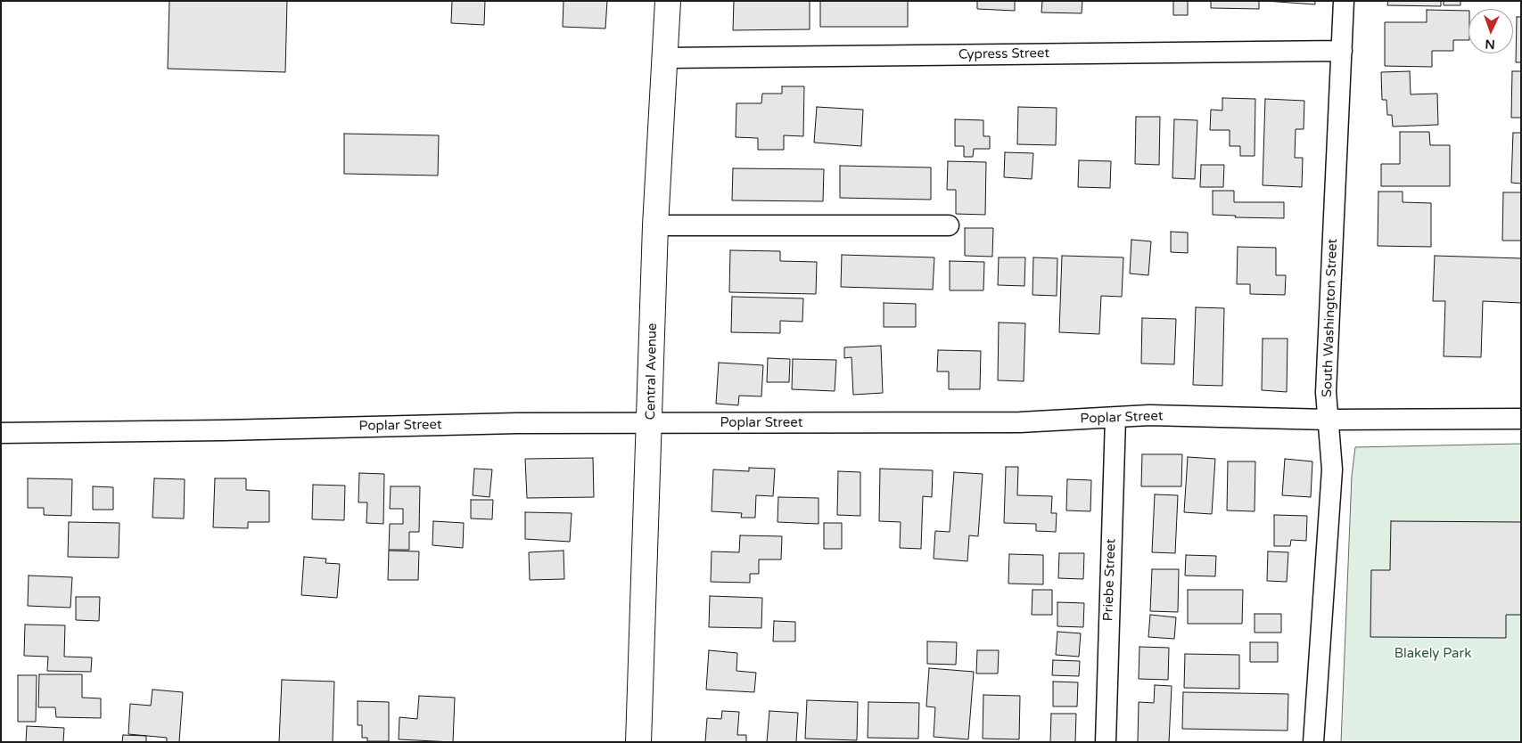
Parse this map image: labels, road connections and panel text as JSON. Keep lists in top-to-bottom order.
{
  "streets": {
    "street": [
      "Cypress Street",
      "South Washington Street",
      "Central Avenue",
      "Poplar Street",
      "Priebe Street"
    ]
  },
  "crossings": [
    ["Cypress Street", "South Washington Street"],
    ["Cypress Street", "Central Avenue"],
    ["South Washington Street", "Poplar Street"],
    ["Central Avenue", "Poplar Street"],
    ["Poplar Street", "Priebe Street"]
  ],
  "parks": ["Blakely Park"],
  "north": "bottom"
}
